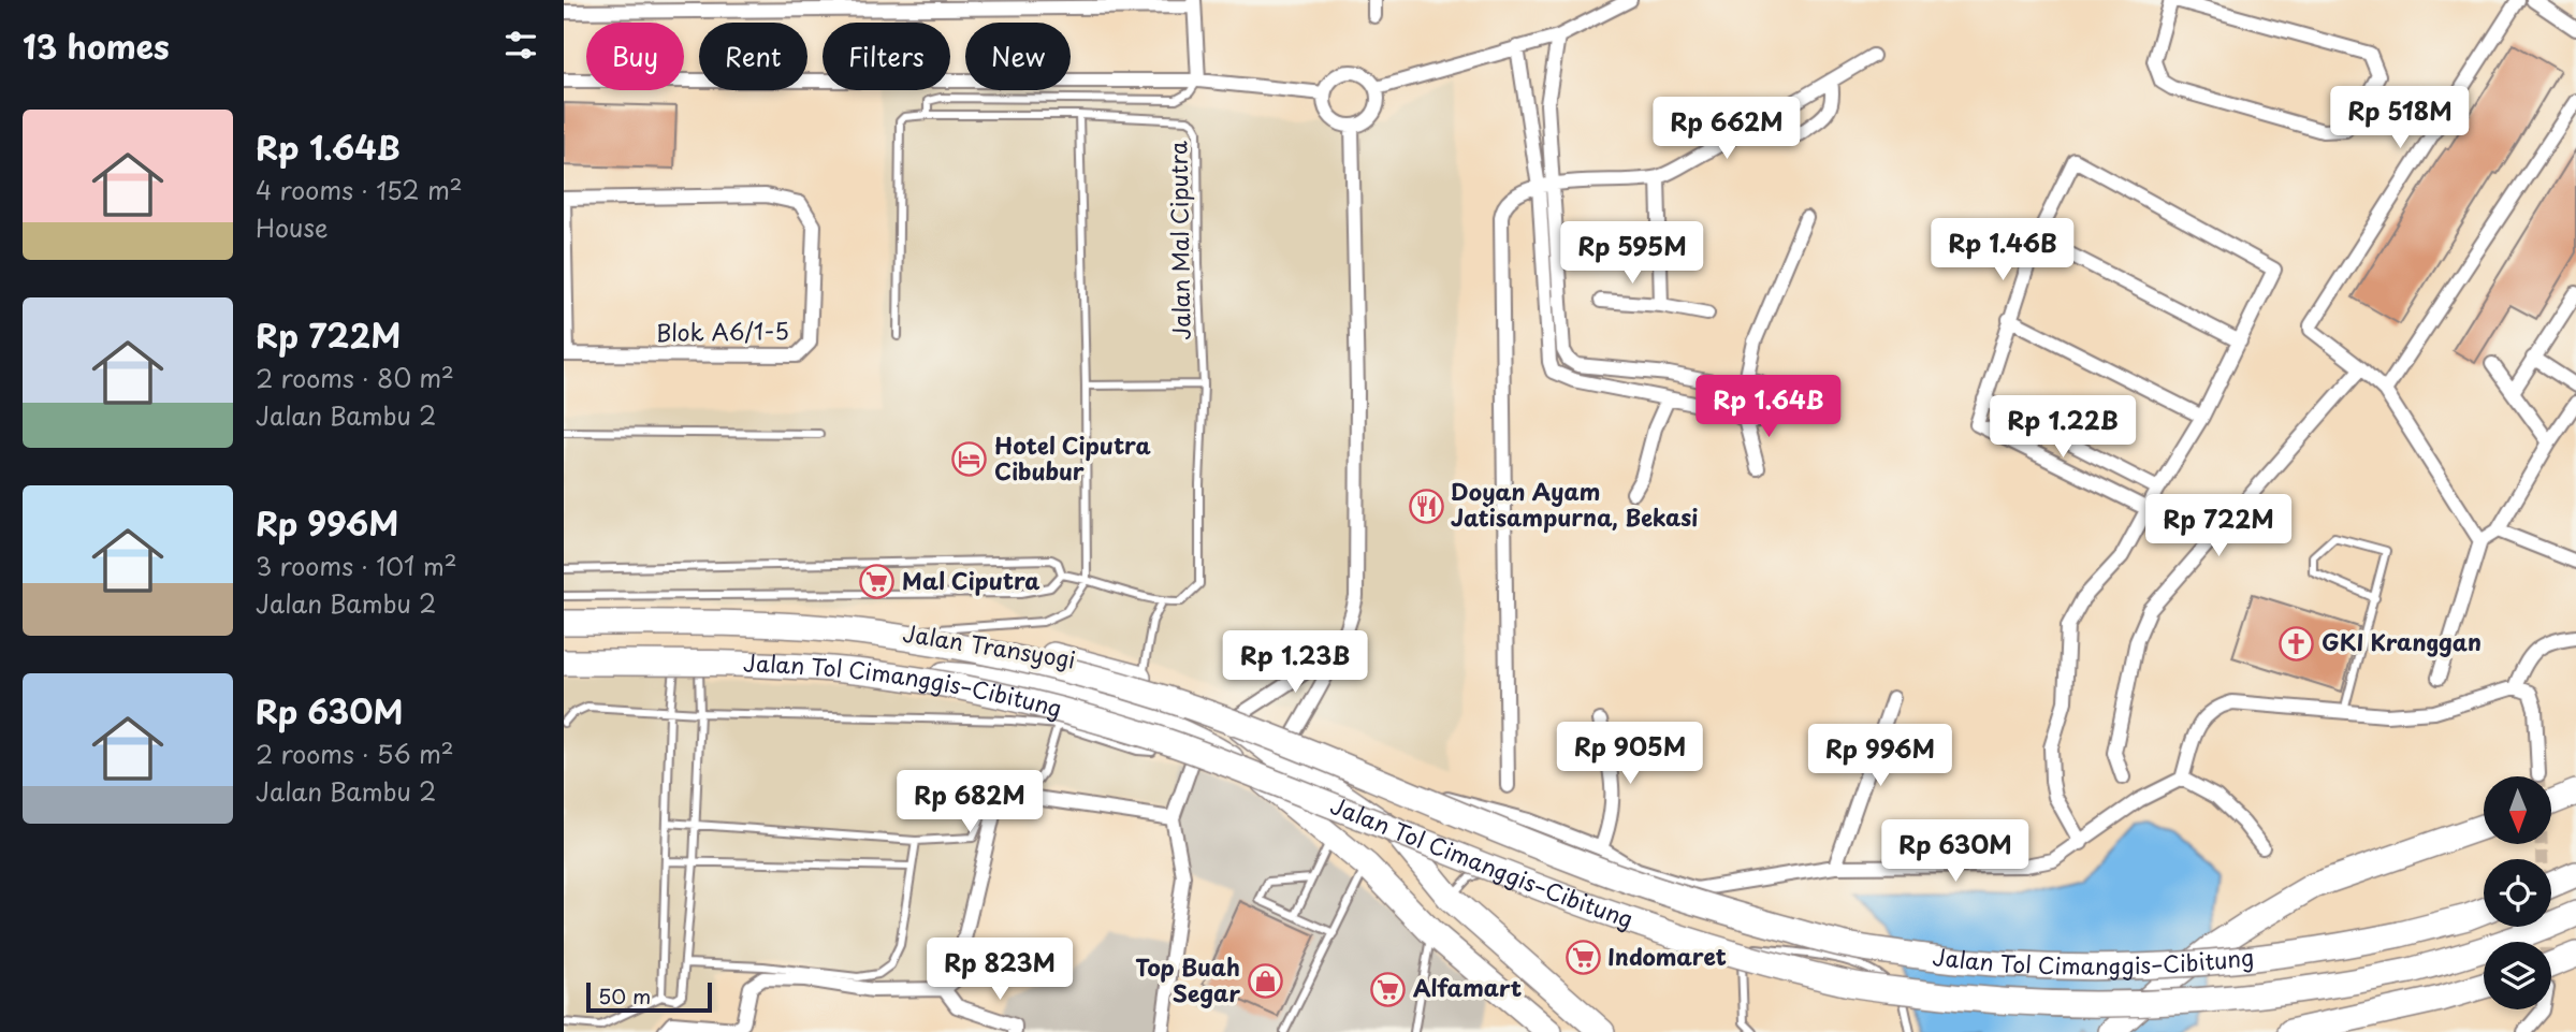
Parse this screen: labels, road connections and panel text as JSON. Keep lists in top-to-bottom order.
{
  "streets": {
    "highway": ["Jalan Transyogi", "Jalan Tol Cimanggis–Cibitung"],
    "street": ["Blok A6/1-5"],
    "lane": ["Jalan Mal Ciputra"]
  },
  "crossings": [
    ["Jalan Transyogi", "Jalan Tol Cimanggis–Cibitung"]
  ],
  "places": {
    "hotel": ["Hotel Ciputra Cibubur"],
    "restaurant": ["Doyan Ayam Jatisampurna, Bekasi"],
    "supermarket": ["Mal Ciputra", "Indomaret", "Alfamart"],
    "church": ["GKI Kranggan"],
    "shop": ["Top Buah Segar"]
  },
  "scale_bar": "50 m",
  "north": "bottom",
  "page": {
    "heading": "13 homes",
    "chip": [
      "Buy",
      "Rent",
      "Filters",
      "New"
    ],
    "price": [
      "Rp 518M",
      "Rp 662M",
      "Rp 1.46B",
      "Rp 595M",
      "Rp 1.64B",
      "Rp 1.22B",
      "Rp 722M",
      "Rp 1.23B",
      "Rp 905M",
      "Rp 996M",
      "Rp 682M",
      "Rp 630M",
      "Rp 823M"
    ],
    "list": [
      {
        "name": "Rp 1.64B",
        "note": "4 rooms · 152 m² · House"
      },
      {
        "name": "Rp 722M",
        "note": "2 rooms · 80 m² · Jalan Bambu 2"
      },
      {
        "name": "Rp 996M",
        "note": "3 rooms · 101 m² · Jalan Bambu 2"
      },
      {
        "name": "Rp 630M",
        "note": "2 rooms · 56 m² · Jalan Bambu 2"
      }
    ],
    "scale": "50 m"
  }
}
